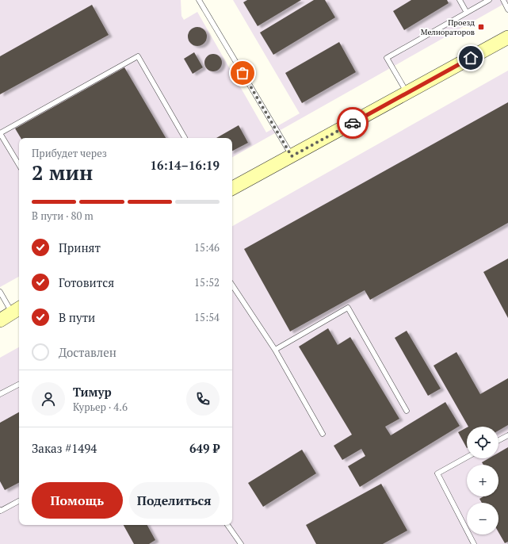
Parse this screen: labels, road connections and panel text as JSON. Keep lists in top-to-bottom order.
{
  "places": {
    "transit": ["Проезд Мелиораторов"]
  },
  "page": {
    "heading": ["2 мин", "Прибудет через", "16:14–16:19"],
    "panel": [
      "Тимур",
      "Курьер · 4.6",
      "Заказ #1494",
      "649 ₽"
    ],
    "bar": "В пути · 80 m",
    "list": [
      ["Принят", "15:46"],
      ["Готовится", "15:52"],
      ["В пути", "15:54"],
      "Доставлен"
    ],
    "map_buttons": ["+", "−"],
    "buttons": ["Помощь", "Поделиться"]
  }
}
